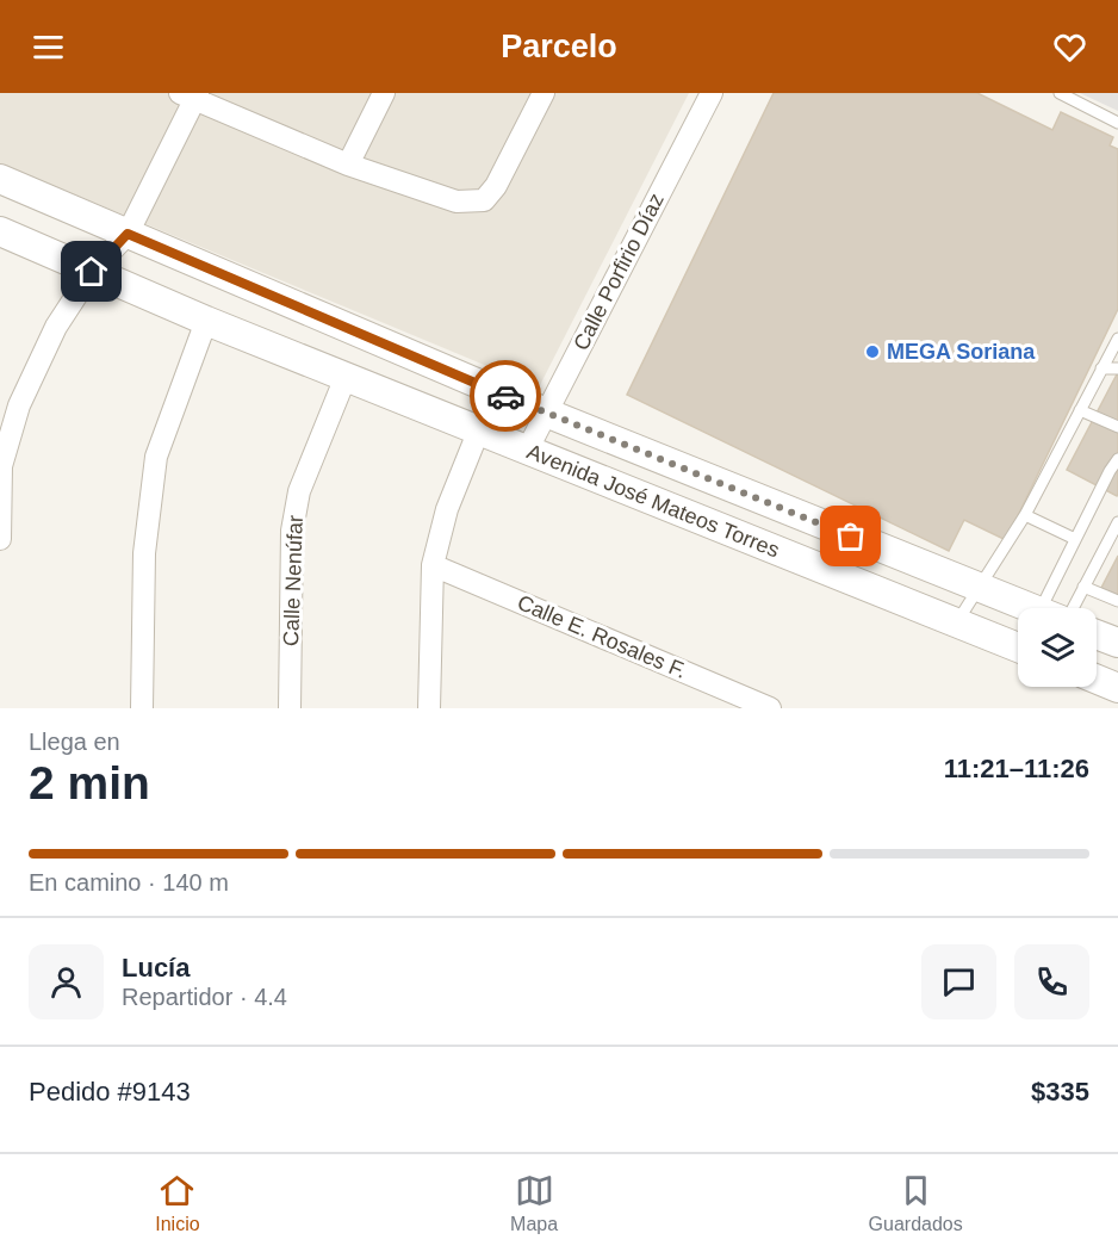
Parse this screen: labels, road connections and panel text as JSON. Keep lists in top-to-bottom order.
{
  "streets": {
    "street": [
      "Calle Porfirio Díaz",
      "Avenida José Mateos Torres",
      "Calle Nenúfar",
      "Calle E. Rosales F."
    ]
  },
  "crossings": [
    ["Calle Porfirio Díaz", "Avenida José Mateos Torres"],
    ["Avenida José Mateos Torres", "Calle Nenúfar"]
  ],
  "places": ["MEGA Soriana"],
  "page": {
    "header": "Parcelo",
    "heading": ["2 min", "Llega en", "11:21–11:26"],
    "panel": [
      "Lucía",
      "Repartidor · 4.4",
      "Pedido #9143",
      "$335"
    ],
    "bar": "En camino · 140 m",
    "tabs": ["Inicio", "Mapa", "Guardados"]
  }
}
